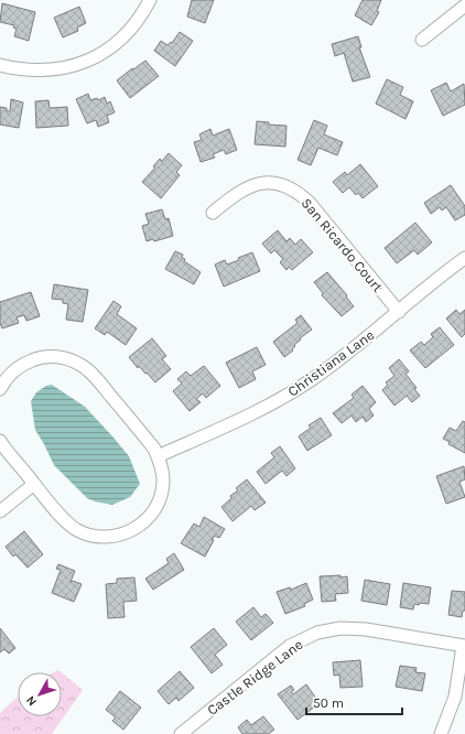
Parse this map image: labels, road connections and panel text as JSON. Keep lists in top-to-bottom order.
{
  "streets": {
    "street": ["San Ricardo Court", "Christiana Lane", "Castle Ridge Lane"]
  },
  "crossings": [
    ["San Ricardo Court", "Christiana Lane"]
  ],
  "scale_bar": "50 m",
  "north": "bottom left"
}
